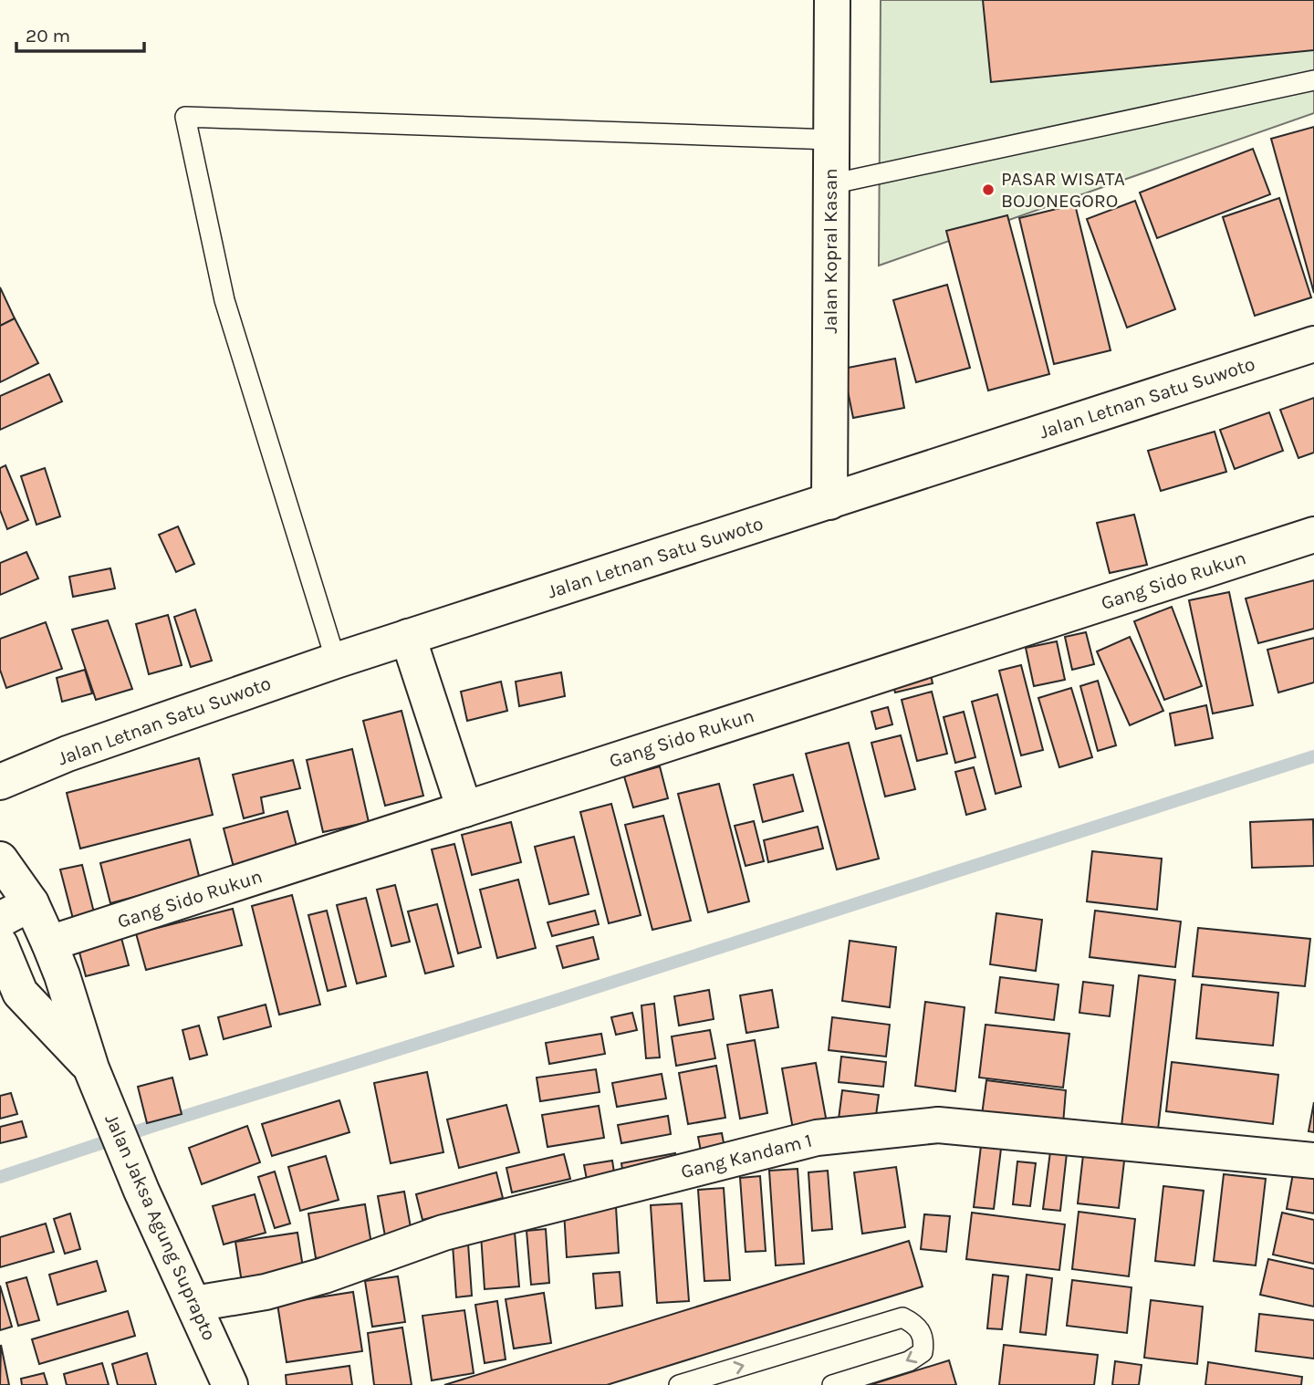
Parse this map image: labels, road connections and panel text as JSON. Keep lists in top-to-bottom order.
{
  "streets": {
    "street": [
      "Jalan Kopral Kasan",
      "Jalan Letnan Satu Suwoto",
      "Gang Sido Rukun",
      "Gang Kandam 1",
      "Jalan Jaksa Agung Suprapto"
    ]
  },
  "crossings": [
    ["Jalan Kopral Kasan", "Jalan Letnan Satu Suwoto"],
    ["Gang Sido Rukun", "Jalan Jaksa Agung Suprapto"],
    ["Gang Kandam 1", "Jalan Jaksa Agung Suprapto"]
  ],
  "places": ["PASAR WISATA BOJONEGORO"],
  "scale_bar": "20 m"
}
